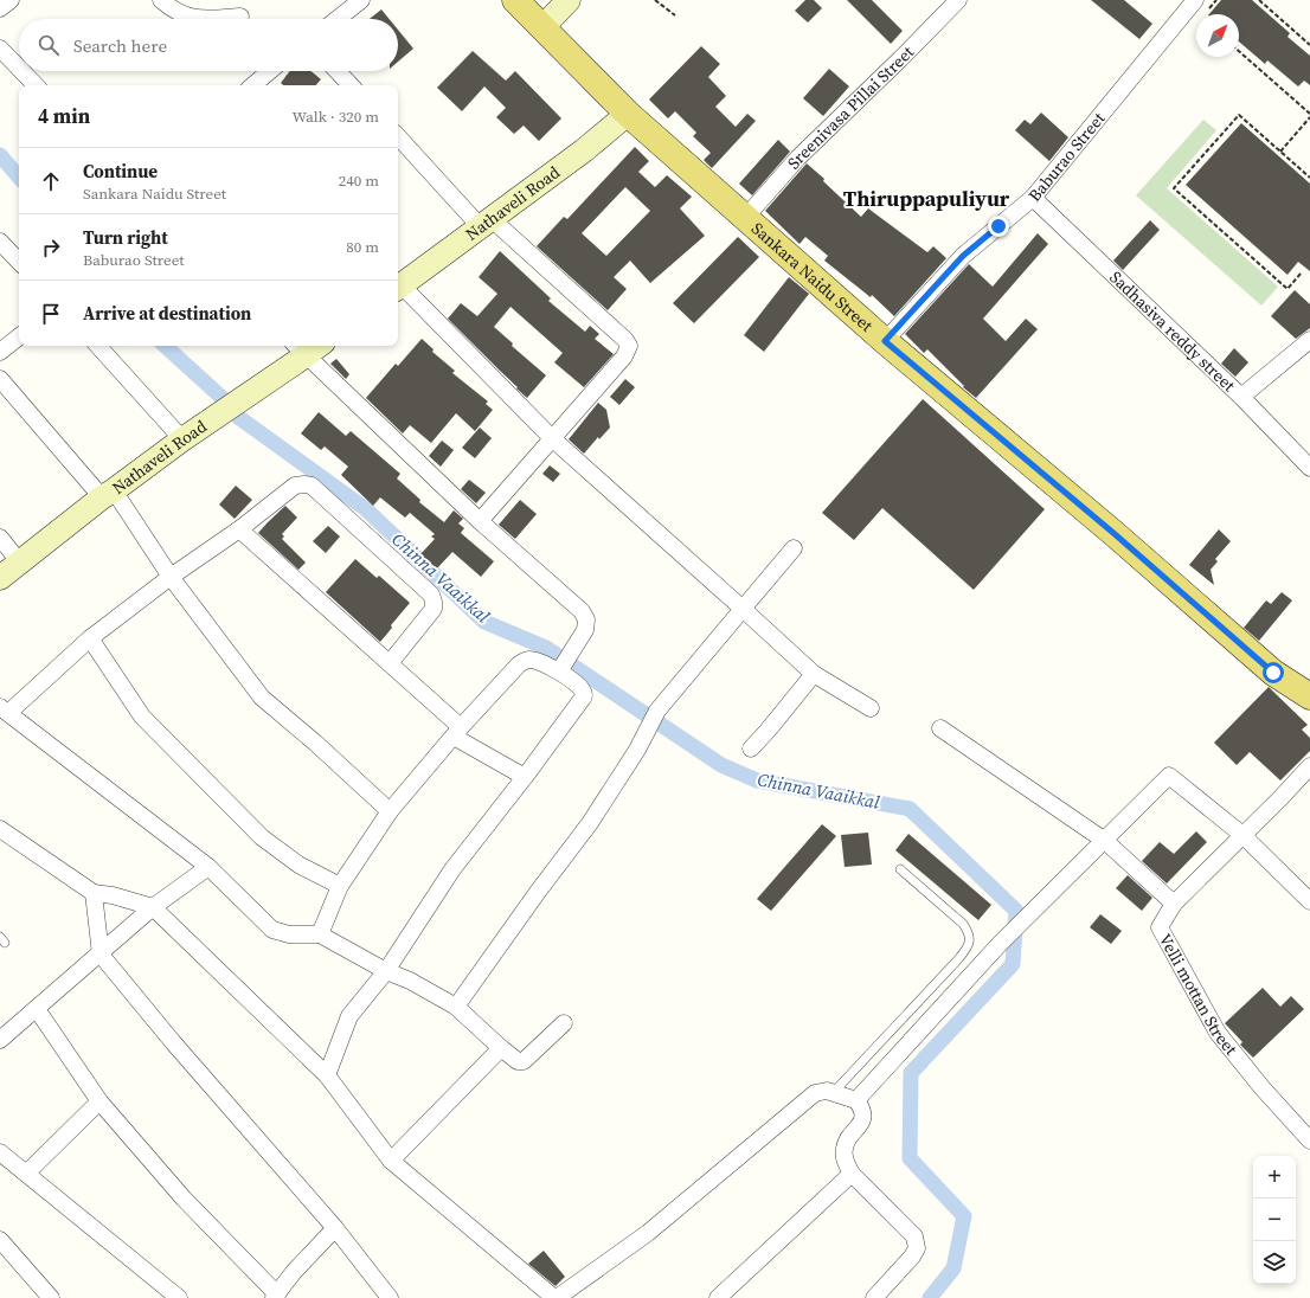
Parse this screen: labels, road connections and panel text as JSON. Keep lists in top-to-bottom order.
{
  "streets": {
    "main road": ["Sankara Naidu Street"],
    "street": [
      "Sreenivasa Pillai Street",
      "Baburao Street",
      "Nathaveli Road",
      "Sadhasiva reddy street",
      "Velli mottan Street"
    ]
  },
  "crossings": [
    ["Sreenivasa Pillai Street", "Sankara Naidu Street"],
    ["Baburao Street", "Sankara Naidu Street"],
    ["Baburao Street", "Sadhasiva reddy street"],
    ["Nathaveli Road", "Sankara Naidu Street"]
  ],
  "districts": ["Thiruppapuliyur"],
  "water": ["Chinna Vaaikkal"],
  "north": "top right",
  "page": {
    "search": "Search here",
    "heading": ["4 min", "Walk · 320 m"],
    "list": [
      ["Continue", "Sankara Naidu Street", "240 m"],
      ["Turn right", "Baburao Street", "80 m"],
      "Arrive at destination"
    ],
    "map_buttons": ["+", "−"]
  }
}
